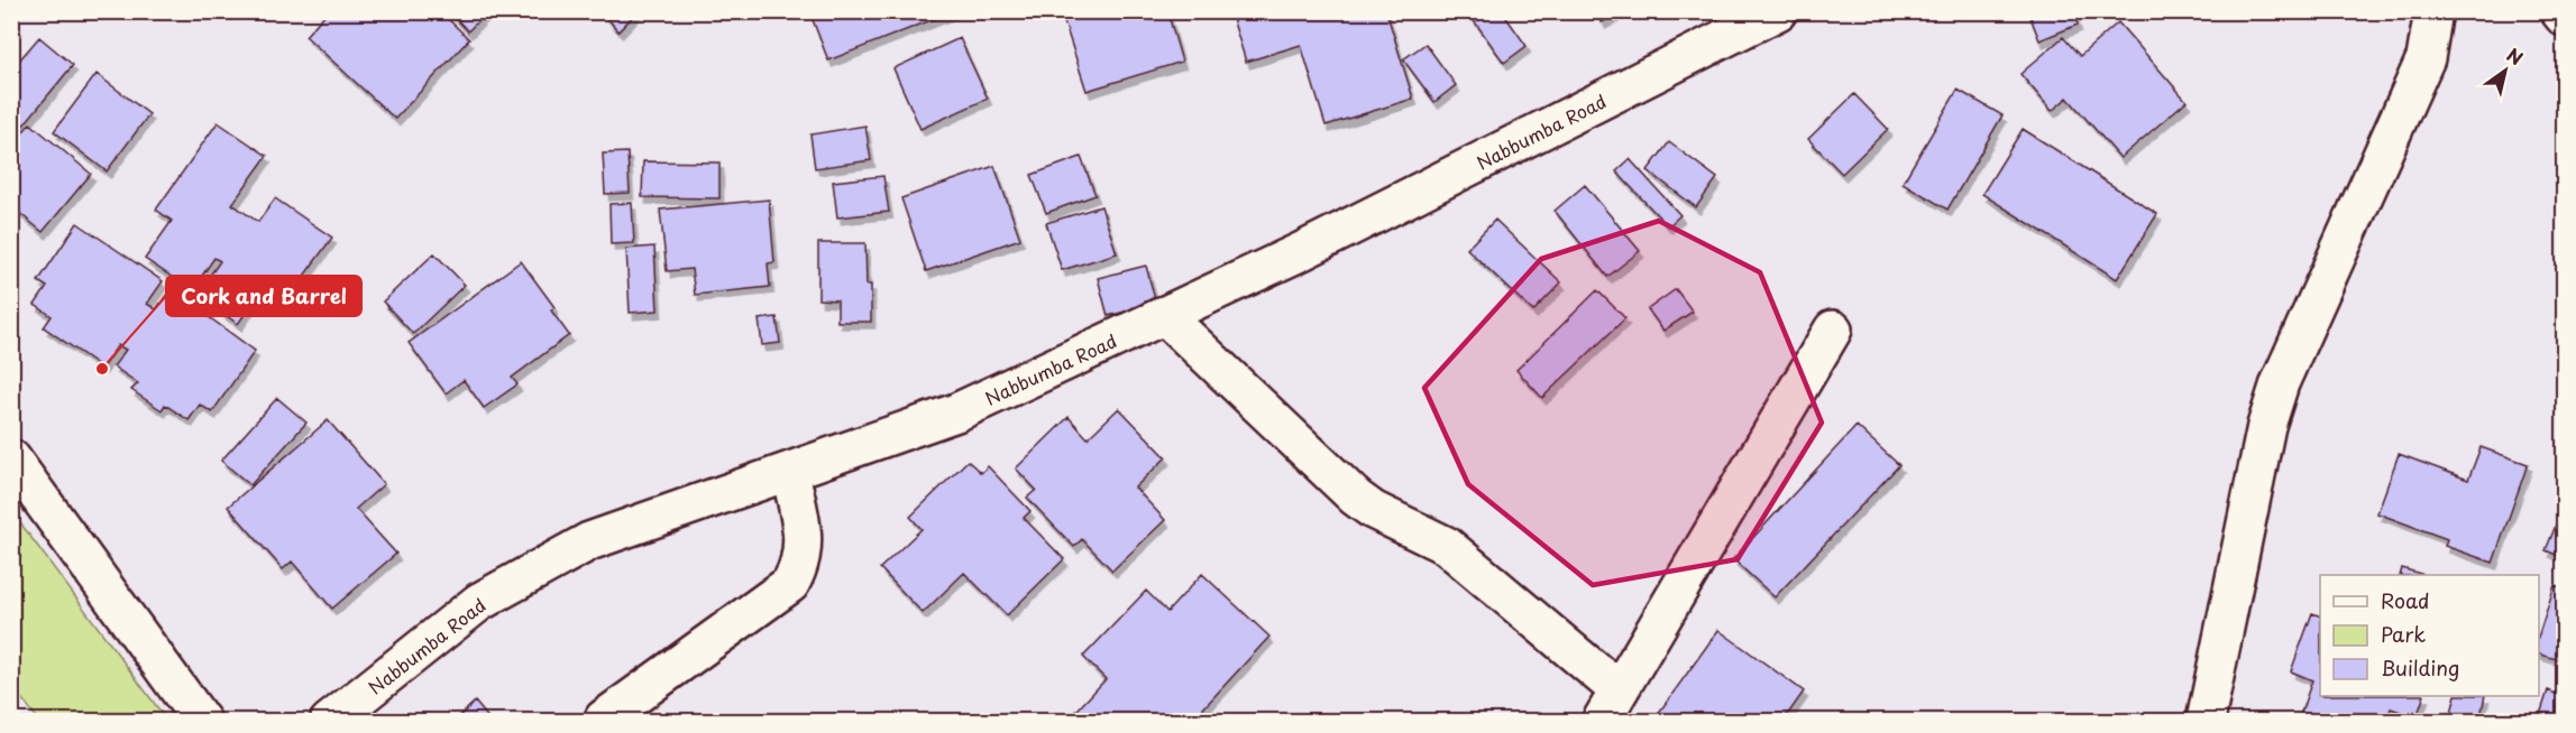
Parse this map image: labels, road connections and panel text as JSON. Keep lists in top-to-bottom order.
{
  "streets": {
    "street": ["Nabbumba Road"]
  },
  "places": ["Cork and Barrel"],
  "legend": ["Road", "Park", "Building"],
  "north": "top right"
}
